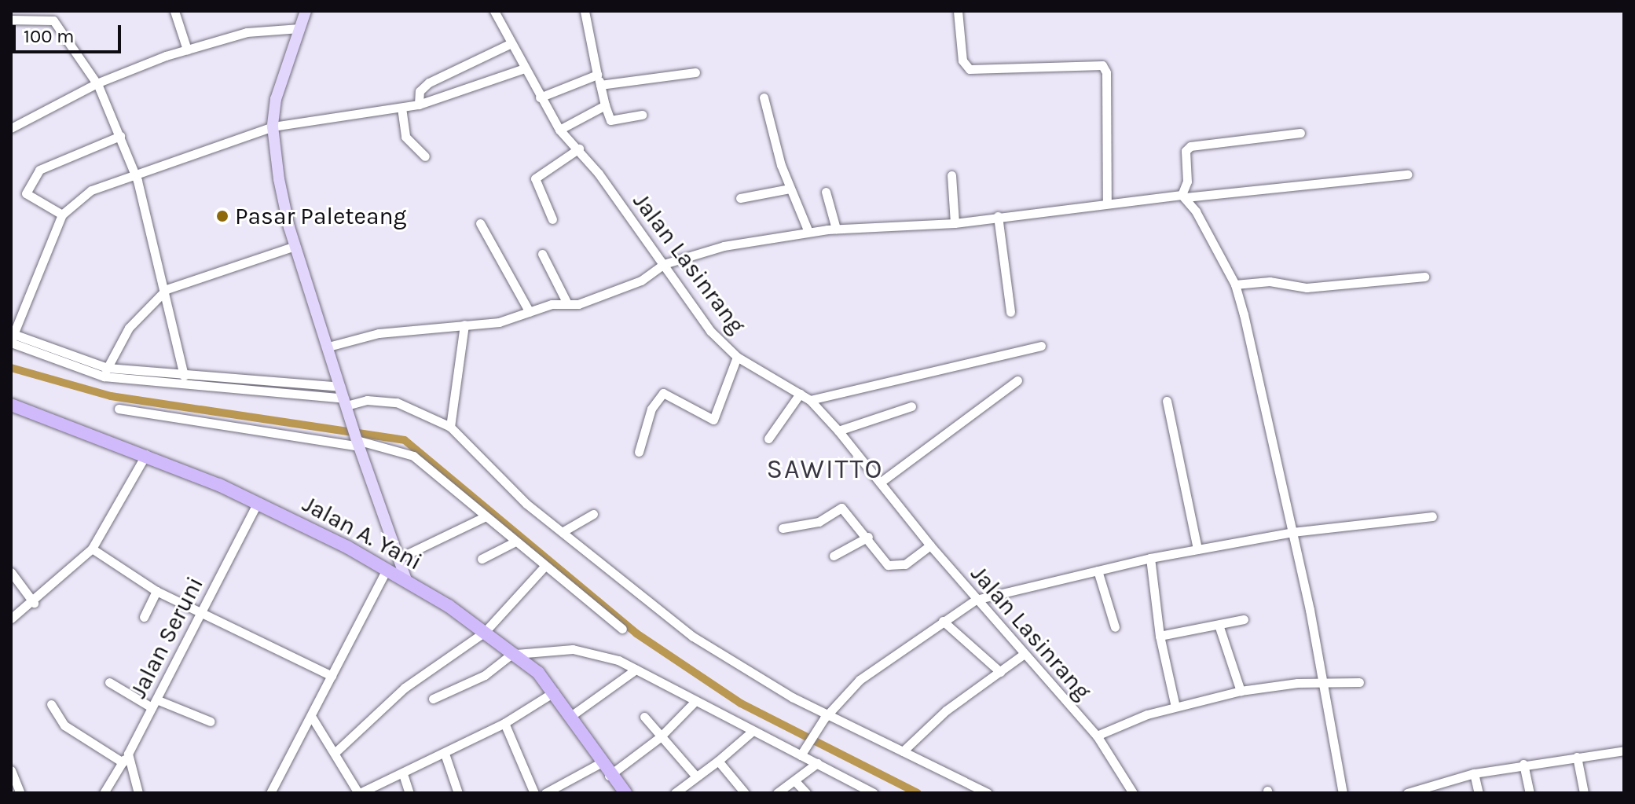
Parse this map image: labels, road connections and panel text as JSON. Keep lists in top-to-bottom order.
{
  "streets": {
    "highway": ["Jalan A. Yani"],
    "street": ["Jalan Lasinrang", "Jalan Seruni"]
  },
  "crossings": [
    ["Jalan A. Yani", "Jalan Seruni"]
  ],
  "districts": ["SAWITTO"],
  "places": ["Pasar Paleteang"],
  "scale_bar": "100 m"
}
